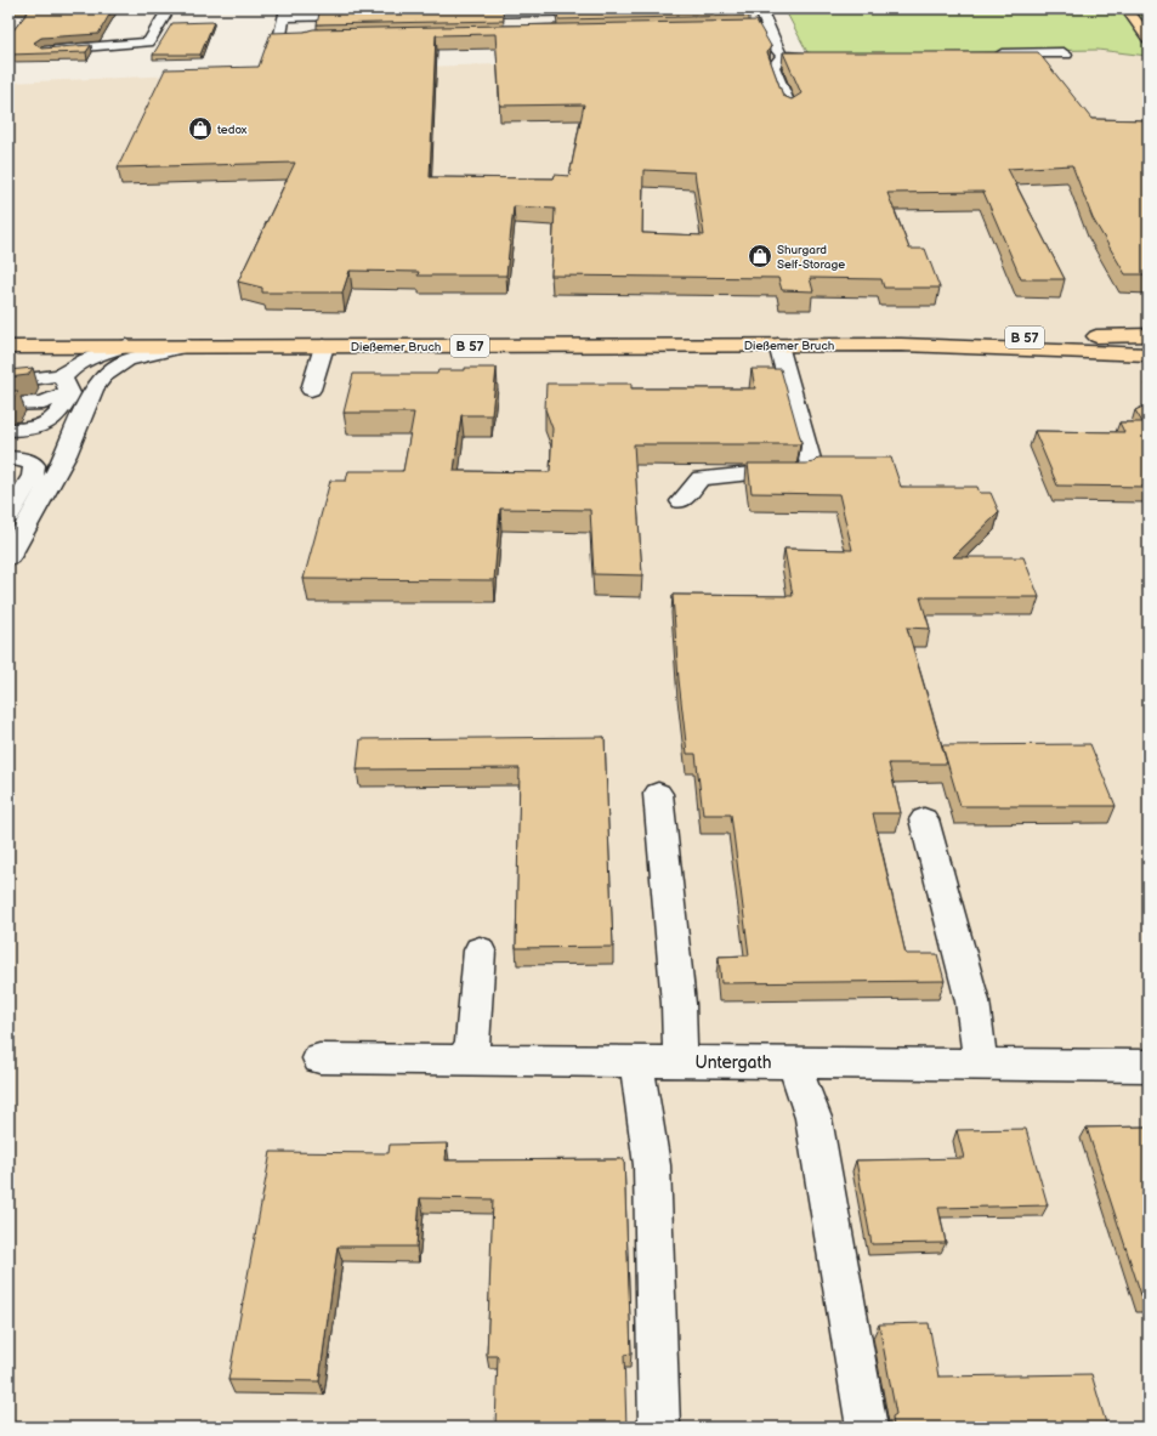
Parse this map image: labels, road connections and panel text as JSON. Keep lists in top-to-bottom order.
{
  "streets": {
    "main road": ["B 57", "Dießemer Bruch"],
    "street": ["Untergath"]
  },
  "places": {
    "shop": ["tedox", "Shurgard Self-Storage"]
  }
}
